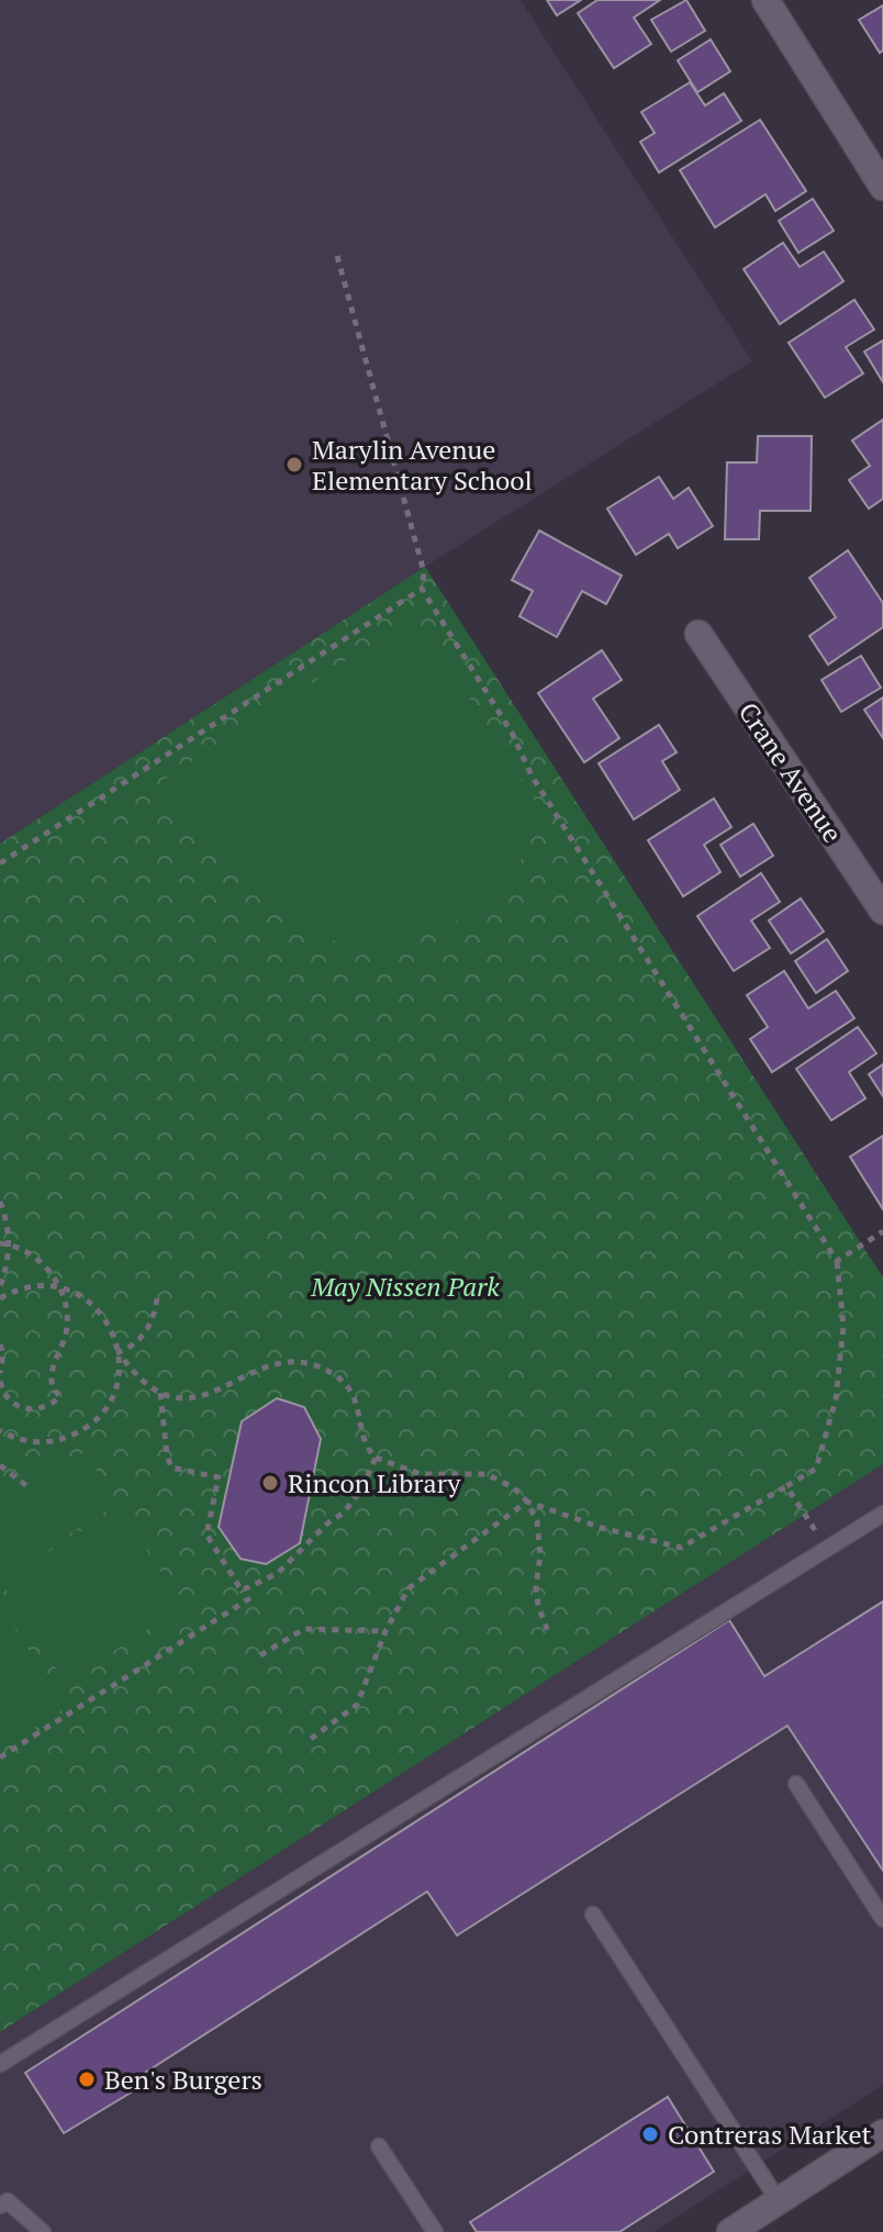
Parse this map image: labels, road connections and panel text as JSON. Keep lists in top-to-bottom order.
{
  "streets": {
    "street": ["Crane Avenue"]
  },
  "parks": ["May Nissen Park"],
  "places": [
    "Marylin Avenue Elementary School",
    "Rincon Library",
    "Ben's Burgers",
    "Contreras Market"
  ]
}
